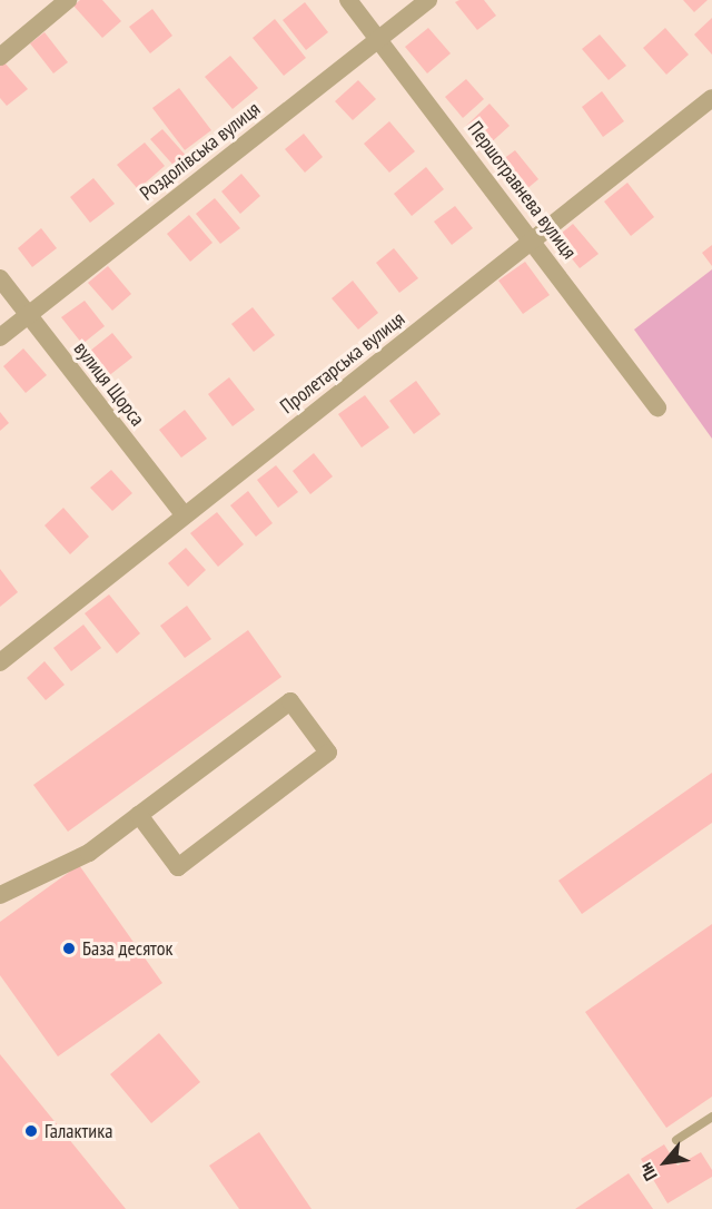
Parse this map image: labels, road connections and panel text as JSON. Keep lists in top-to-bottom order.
{
  "streets": {
    "street": [
      "Роздолівська вулиця",
      "Першотравнева вулиця",
      "Пролетарська вулиця",
      "вулиця Щорса"
    ]
  },
  "crossings": [
    ["Роздолівська вулиця", "Першотравнева вулиця"],
    ["Роздолівська вулиця", "вулиця Щорса"],
    ["Першотравнева вулиця", "Пролетарська вулиця"],
    ["Пролетарська вулиця", "вулиця Щорса"]
  ],
  "places": ["База десяток", "Галактика"],
  "north": "bottom left"
}
